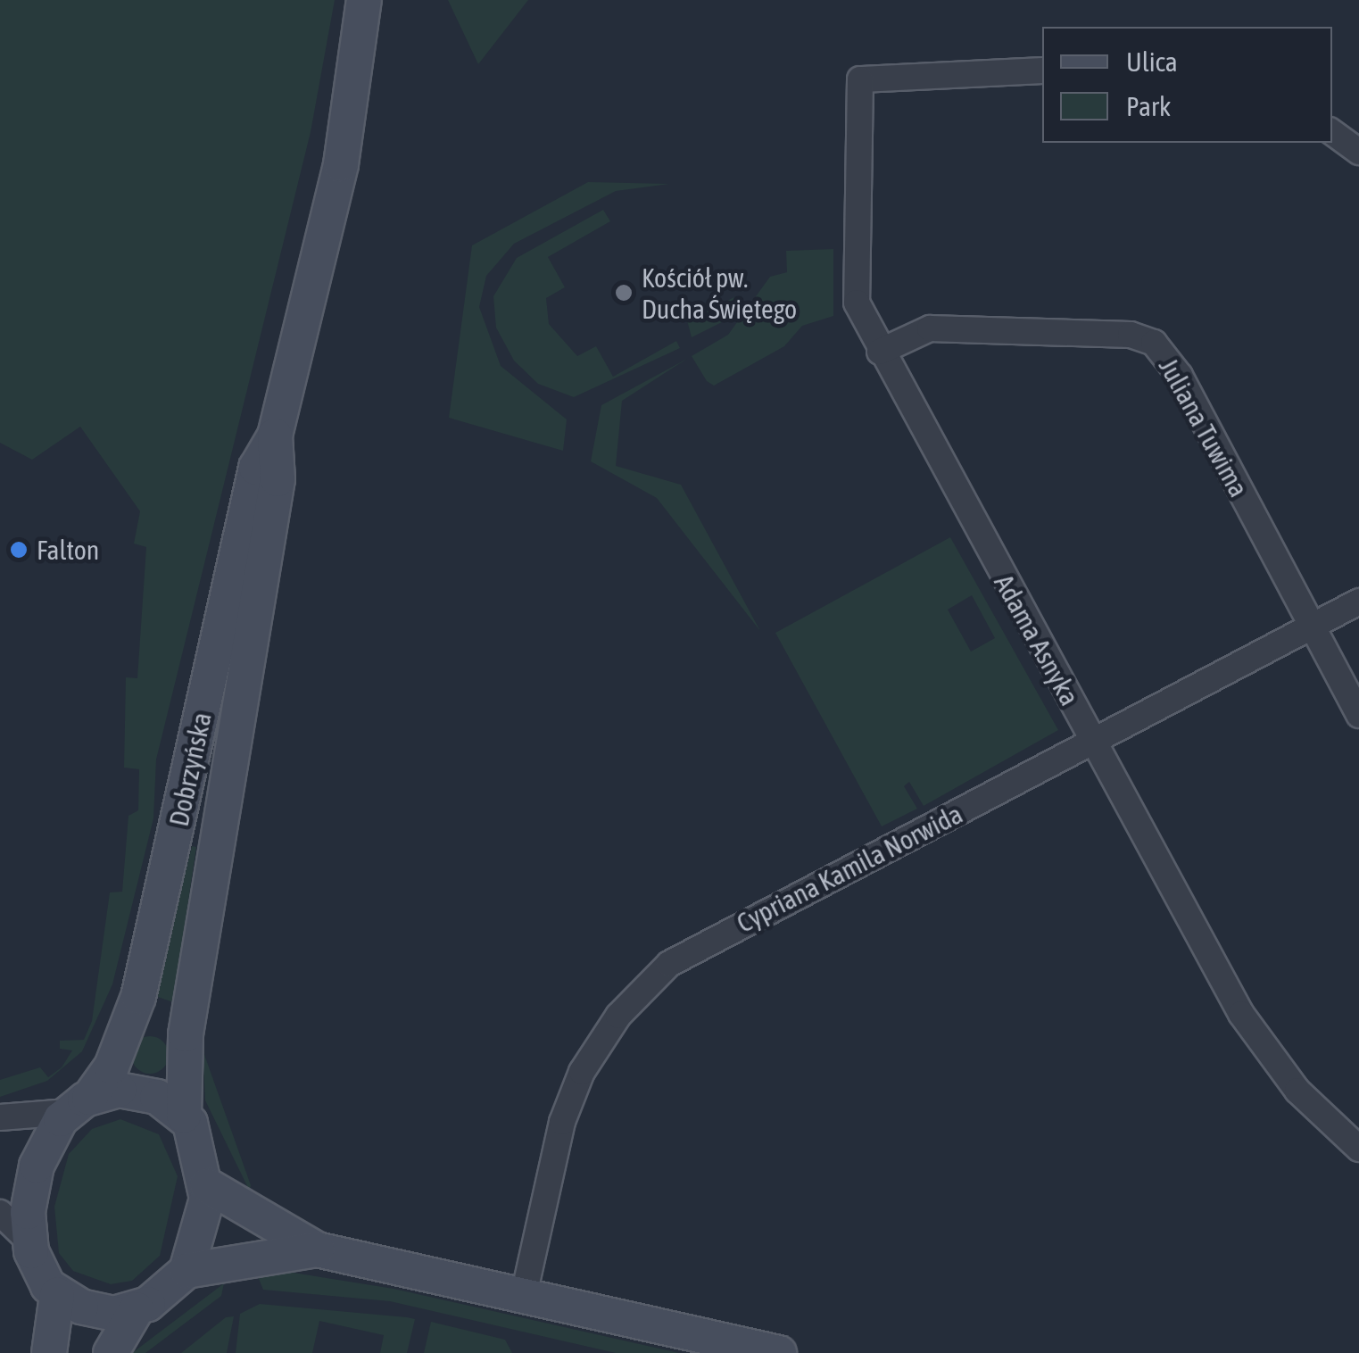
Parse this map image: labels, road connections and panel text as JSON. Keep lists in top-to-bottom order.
{
  "streets": {
    "main road": ["Dobrzyńska"],
    "street": ["Juliana Tuwima", "Adama Asnyka", "Cypriana Kamila Norwida"]
  },
  "crossings": [
    ["Juliana Tuwima", "Adama Asnyka"],
    ["Juliana Tuwima", "Cypriana Kamila Norwida"],
    ["Adama Asnyka", "Cypriana Kamila Norwida"]
  ],
  "places": ["Kościół pw. Ducha Świętego", "Falton"],
  "legend": ["Ulica", "Park"]
}
